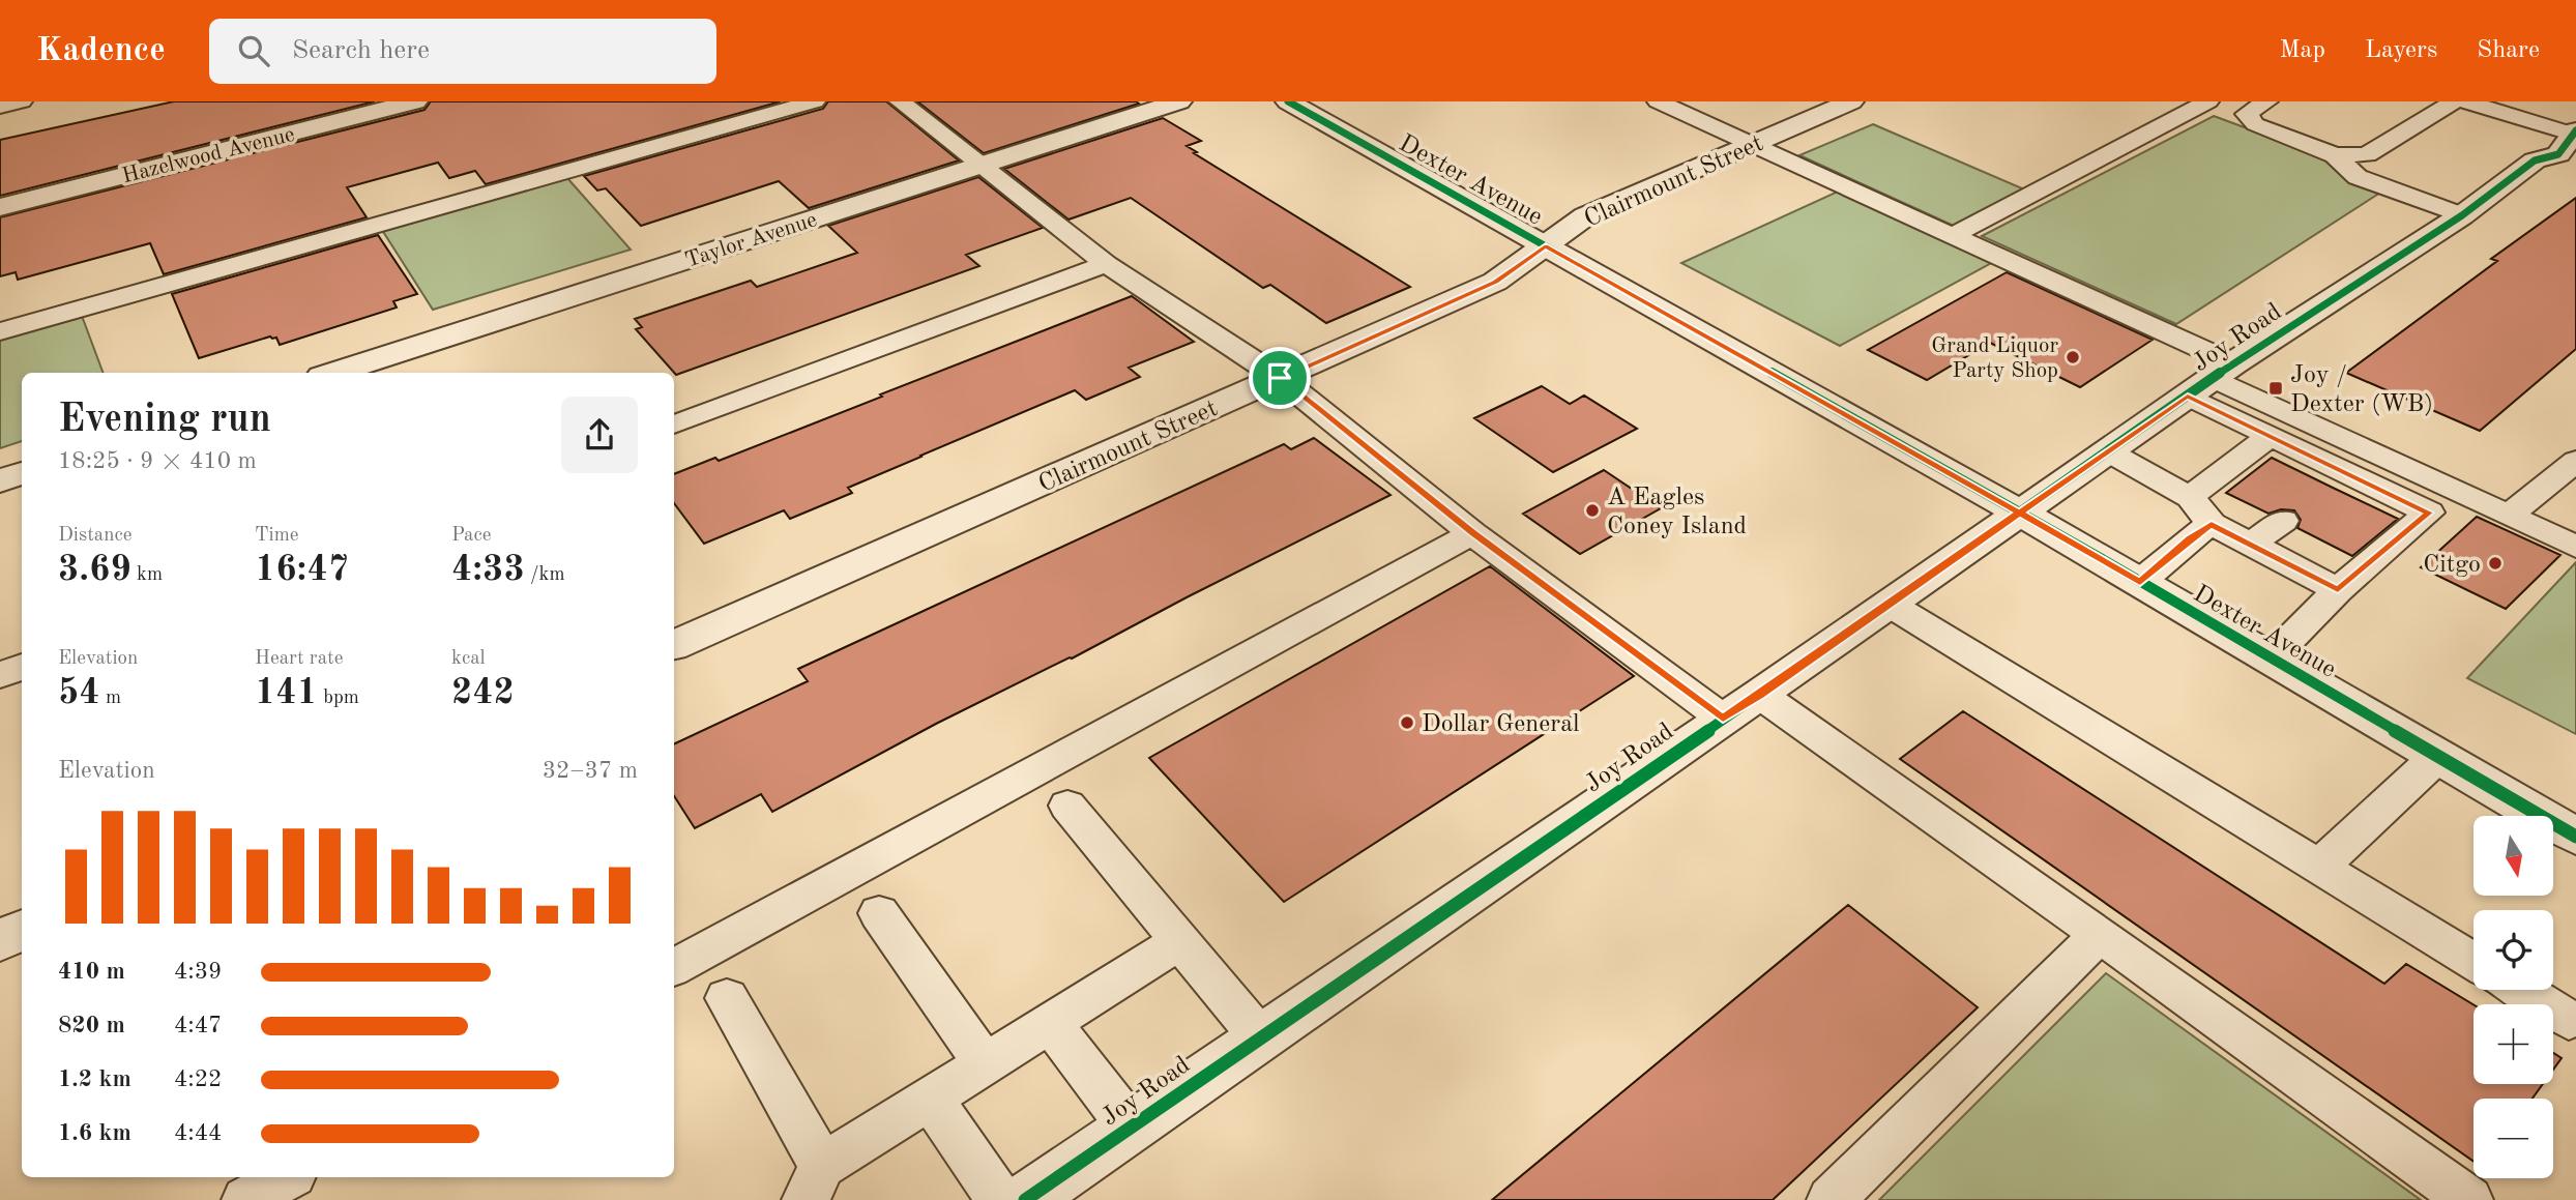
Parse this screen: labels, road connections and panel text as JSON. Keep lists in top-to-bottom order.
{
  "streets": {
    "street": [
      "Hazelwood Avenue",
      "Dexter Avenue",
      "Clairmount Street",
      "Taylor Avenue",
      "Joy Road"
    ]
  },
  "crossings": [
    ["Dexter Avenue", "Clairmount Street"],
    ["Dexter Avenue", "Joy Road"]
  ],
  "places": {
    "other": [
      "Grand Liquor Party Shop",
      "A Eagles Coney Island",
      "Citgo",
      "Dollar General"
    ],
    "transit": ["Joy / Dexter (WB)"]
  },
  "north": "bottom",
  "page": {
    "header": "Kadence",
    "search": "Search here",
    "nav": ["Map", "Layers", "Share"],
    "heading": ["Evening run", "18:25 · 9 × 410 m"],
    "stats": [
      ["Distance", "3.69 km"],
      ["Time", "16:47"],
      ["Pace", "4:33 /km"],
      ["Elevation", "54 m"],
      ["Heart rate", "141 bpm"],
      ["kcal", "242"]
    ],
    "chart": ["Elevation", "32–37 m"],
    "map_buttons": ["+", "−"],
    "list": [
      {
        "name": "410 m",
        "note": "4:39"
      },
      {
        "name": "820 m",
        "note": "4:47"
      },
      {
        "name": "1.2 km",
        "note": "4:22"
      },
      {
        "name": "1.6 km",
        "note": "4:44"
      }
    ]
  }
}
